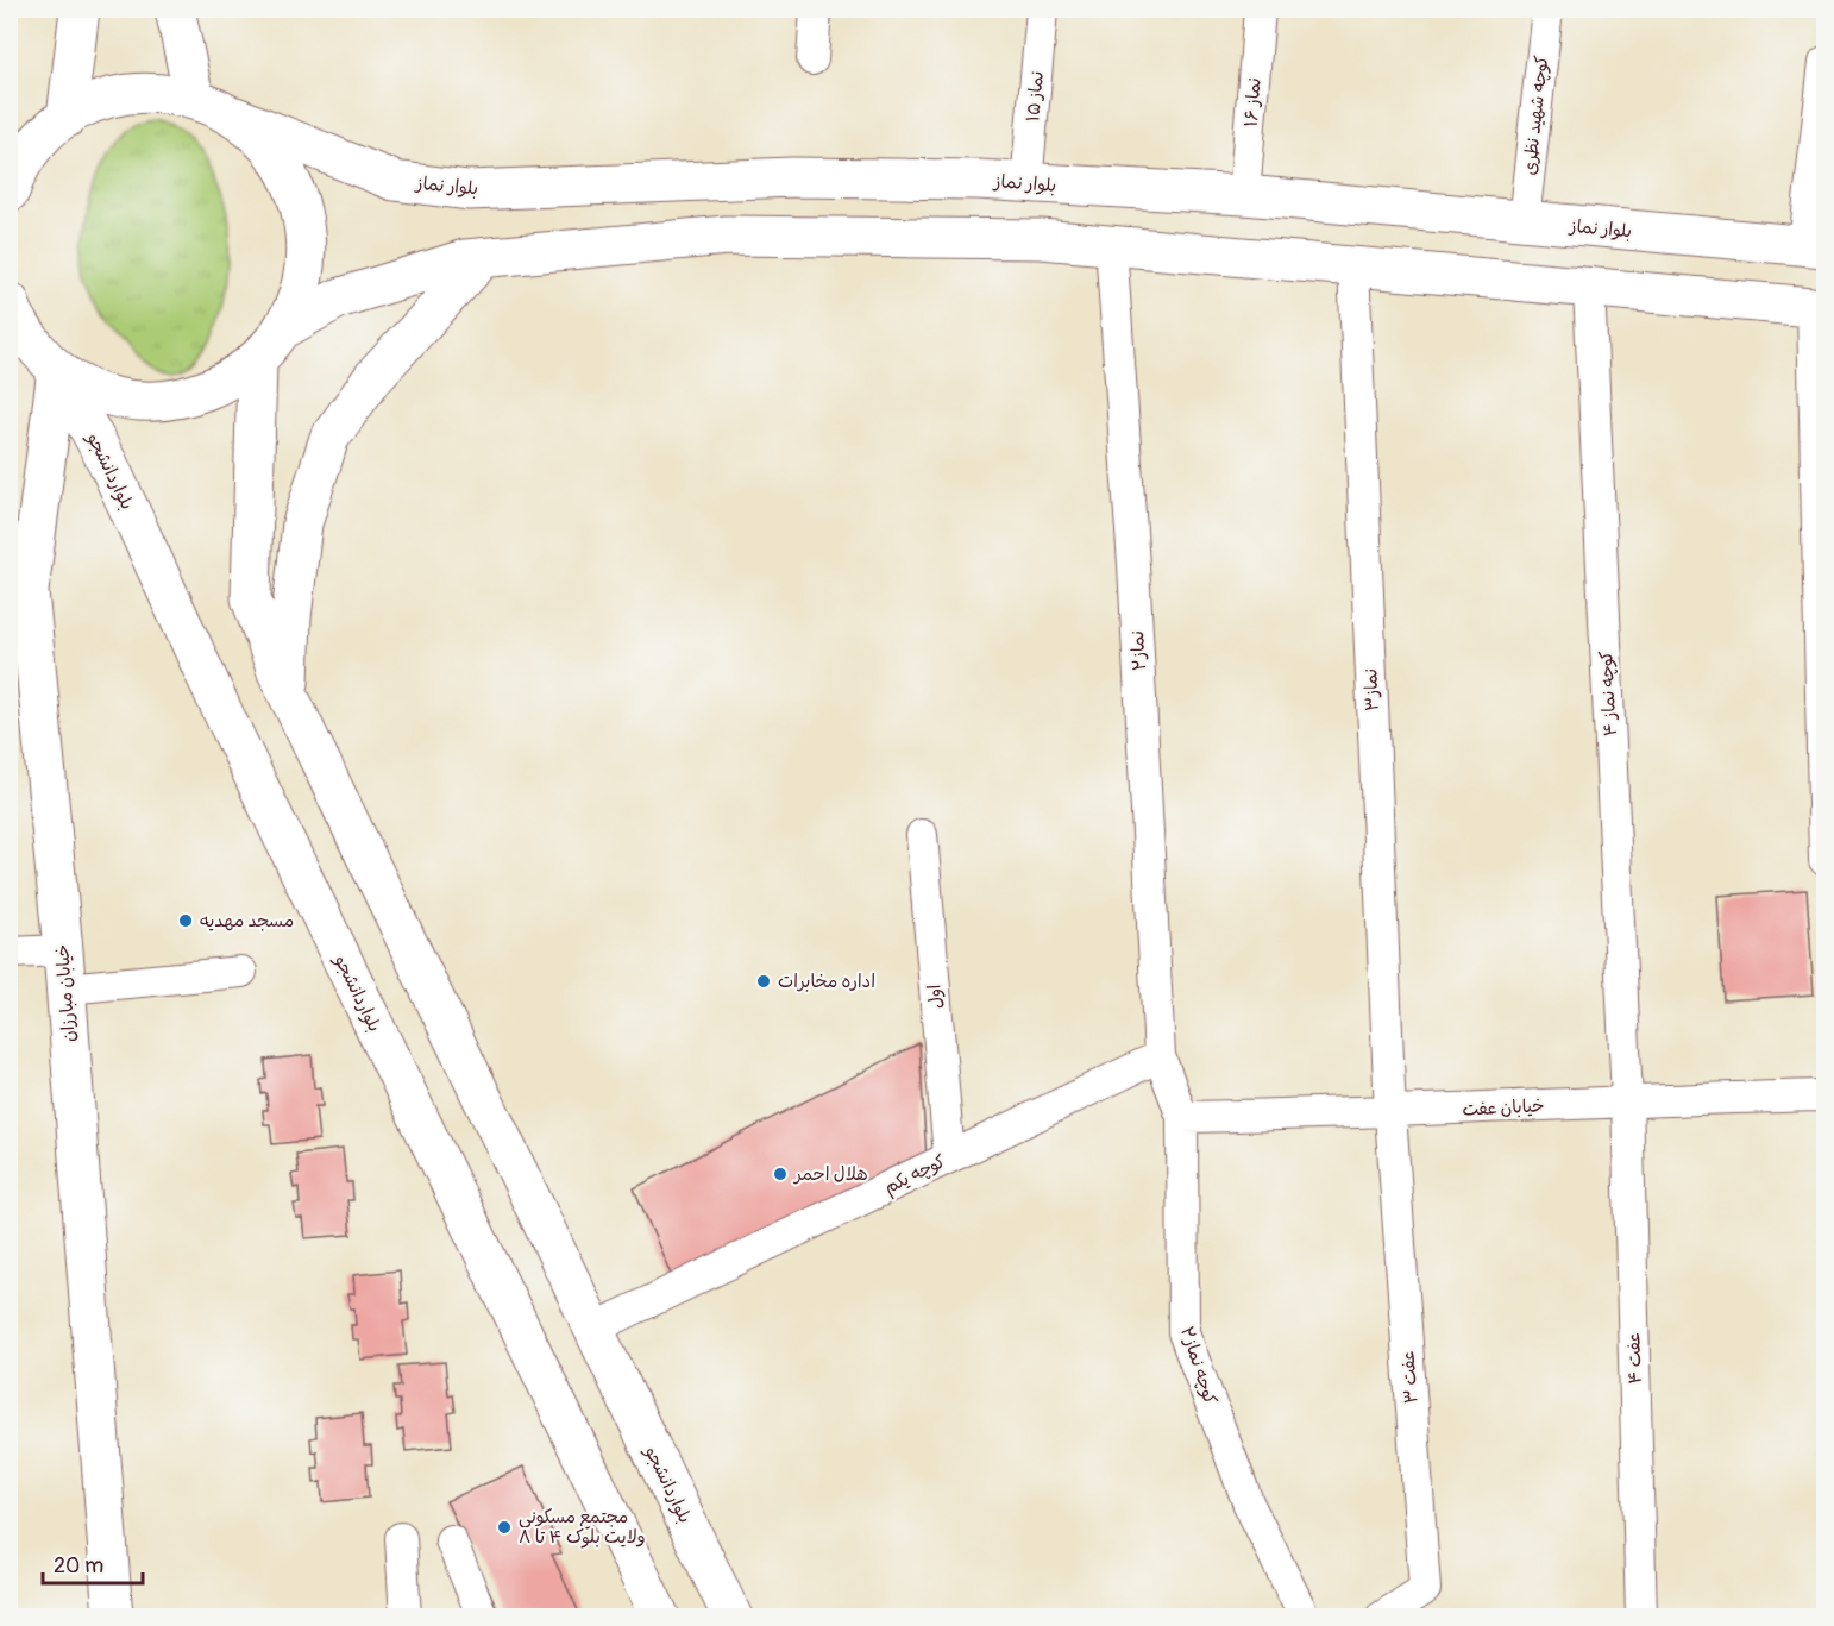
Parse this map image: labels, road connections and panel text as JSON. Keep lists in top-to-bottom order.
{
  "streets": {
    "main road": ["بلوار نماز", "بلواردانشجو", "خیابان مبارزان"],
    "street": [
      "نماز ۱۵",
      "نماز ۱۶",
      "کوچه شهید نظری",
      "نماز۲",
      "نماز۳",
      "کوچه نماز ۴",
      "اول",
      "خیابان عفت",
      "کوچه یکم",
      "عفت ۴",
      "کوچه نماز۲",
      "عفت ۳"
    ]
  },
  "crossings": [
    ["نماز ۱۵", "بلوار نماز"],
    ["نماز ۱۶", "بلوار نماز"],
    ["کوچه شهید نظری", "بلوار نماز"],
    ["بلواردانشجو", "خیابان مبارزان"],
    ["بلواردانشجو", "کوچه یکم"],
    ["نماز۲", "کوچه یکم"],
    ["نماز۲", "کوچه نماز۲"],
    ["نماز۳", "خیابان عفت"],
    ["نماز۳", "عفت ۳"],
    ["کوچه نماز ۴", "خیابان عفت"],
    ["کوچه نماز ۴", "عفت ۴"],
    ["اول", "کوچه یکم"],
    ["خیابان عفت", "عفت ۴"],
    ["خیابان عفت", "کوچه نماز۲"],
    ["خیابان عفت", "عفت ۳"],
    ["کوچه یکم", "کوچه نماز۲"]
  ],
  "places": [
    "مسجد مهدیه",
    "اداره مخابرات",
    "هلال احمر",
    "مجتمع مسکونی ولایت بلوک ۴ تا ۸"
  ],
  "scale_bar": "20 m"
}
